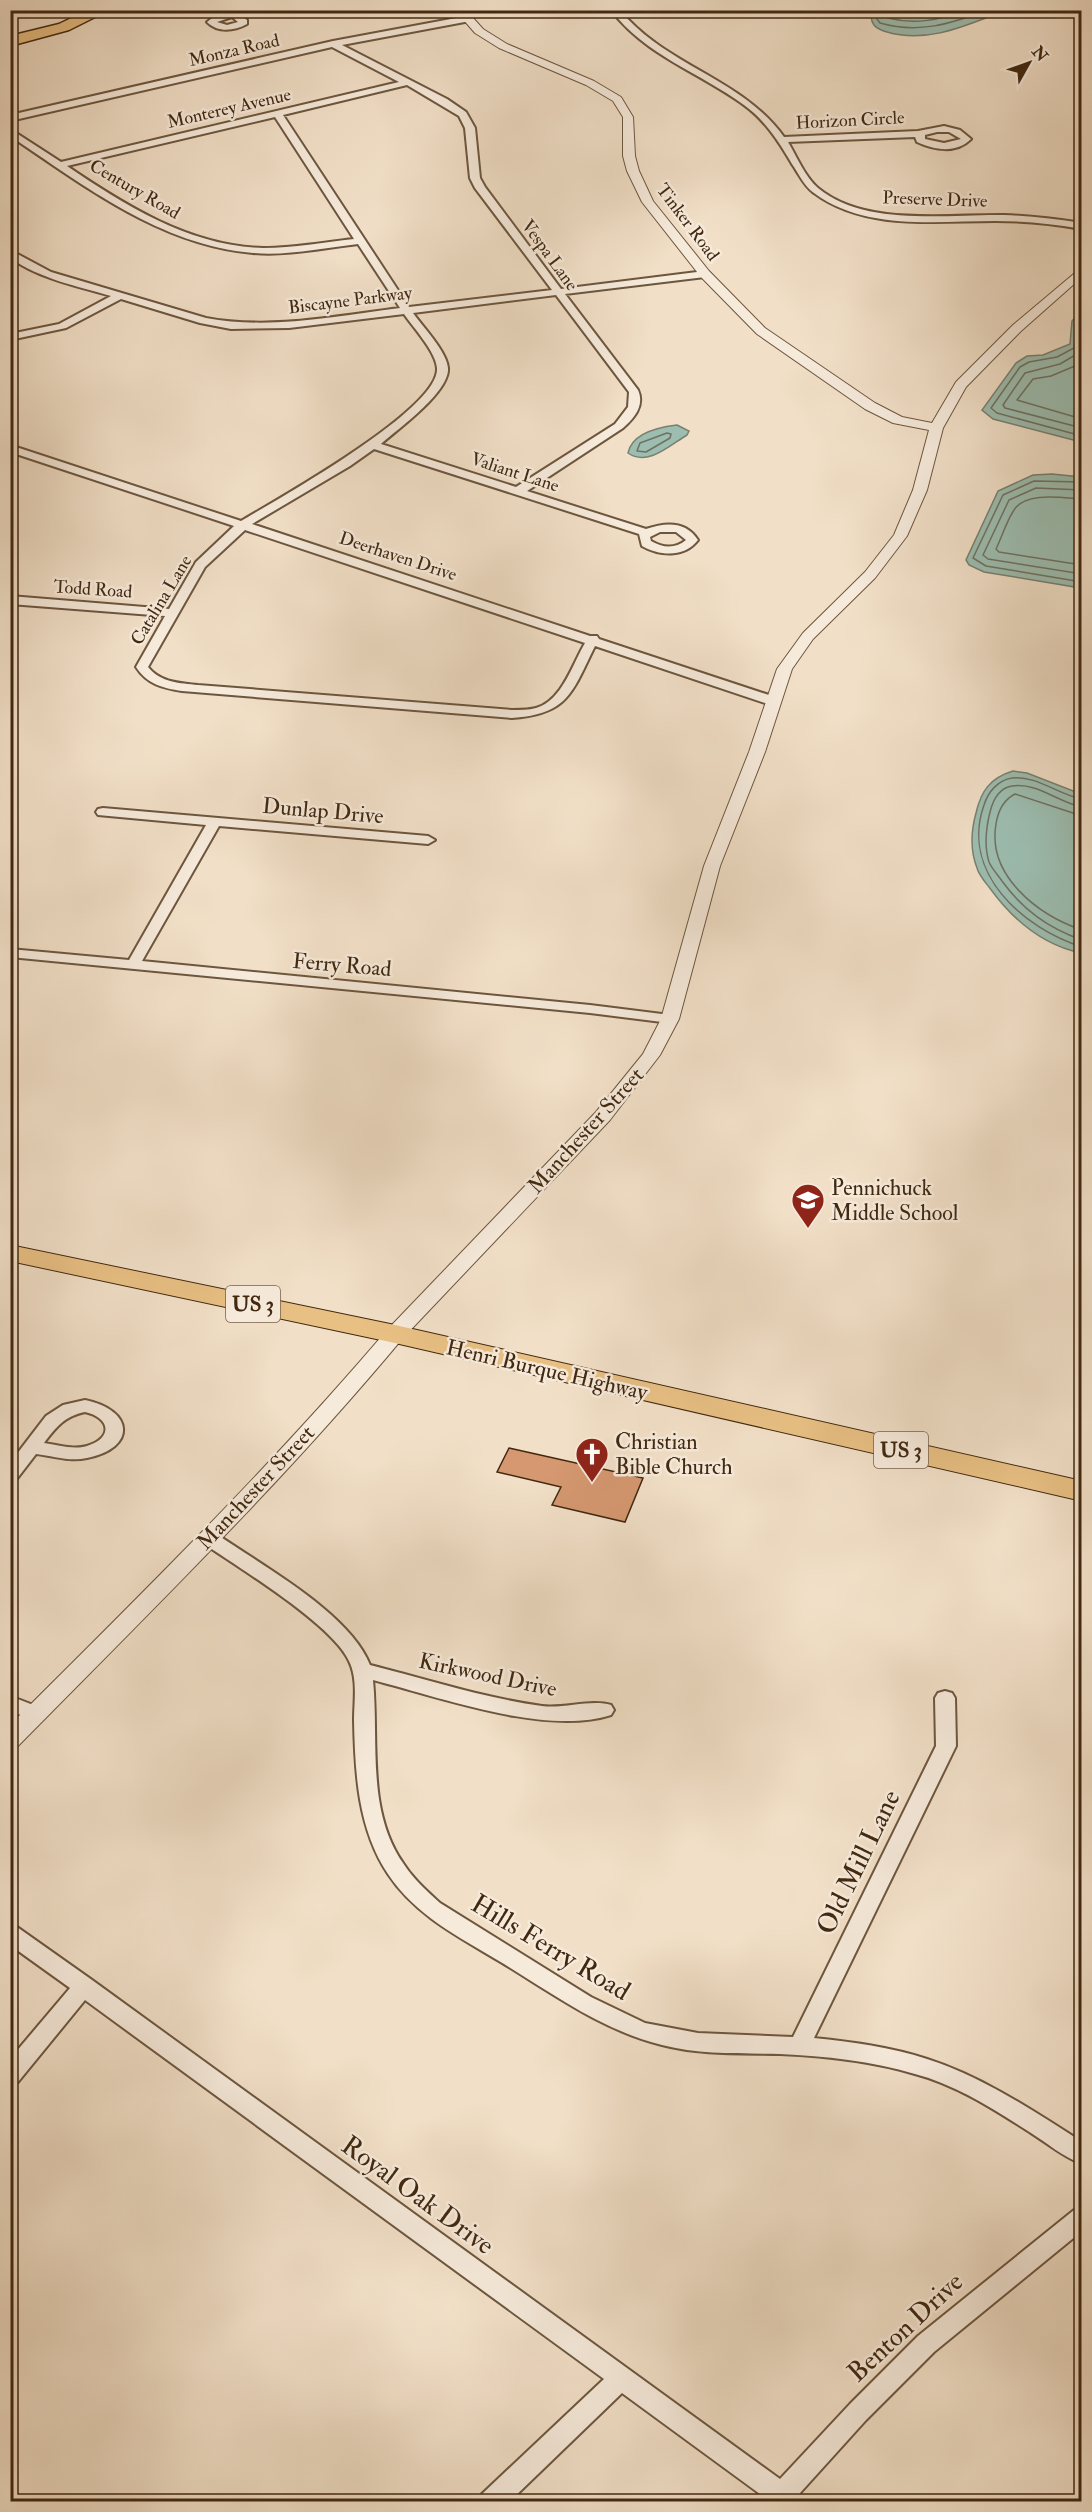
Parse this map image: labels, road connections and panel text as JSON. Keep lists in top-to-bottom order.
{
  "streets": {
    "main road": ["US 3", "Henri Burque Highway"],
    "street": [
      "Monza Road",
      "Monterey Avenue",
      "Horizon Circle",
      "Century Road",
      "Preserve Drive",
      "Tinker Road",
      "Vespa Lane",
      "Biscayne Parkway",
      "Valiant Lane",
      "Deerhaven Drive",
      "Todd Road",
      "Catalina Lane",
      "Dunlap Drive",
      "Ferry Road",
      "Manchester Street",
      "Kirkwood Drive",
      "Old Mill Lane",
      "Hills Ferry Road",
      "Royal Oak Drive",
      "Benton Drive"
    ]
  },
  "crossings": [
    ["Monza Road", "Tinker Road"],
    ["Monza Road", "Vespa Lane"],
    ["Monterey Avenue", "Century Road"],
    ["Monterey Avenue", "Vespa Lane"],
    ["Monterey Avenue", "Catalina Lane"],
    ["Horizon Circle", "Preserve Drive"],
    ["Century Road", "Catalina Lane"],
    ["Tinker Road", "Biscayne Parkway"],
    ["Tinker Road", "Manchester Street"],
    ["Vespa Lane", "Biscayne Parkway"],
    ["Vespa Lane", "Valiant Lane"],
    ["Biscayne Parkway", "Catalina Lane"],
    ["Valiant Lane", "Catalina Lane"],
    ["Deerhaven Drive", "Catalina Lane"],
    ["Deerhaven Drive", "Manchester Street"],
    ["Todd Road", "Catalina Lane"],
    ["Ferry Road", "Manchester Street"],
    ["Manchester Street", "Henri Burque Highway"],
    ["Manchester Street", "Hills Ferry Road"],
    ["Kirkwood Drive", "Hills Ferry Road"],
    ["Old Mill Lane", "Hills Ferry Road"],
    ["Royal Oak Drive", "Benton Drive"]
  ],
  "places": {
    "school or university": ["Pennichuck Middle School"],
    "church": ["Christian Bible Church"]
  },
  "north": "top right"
}
